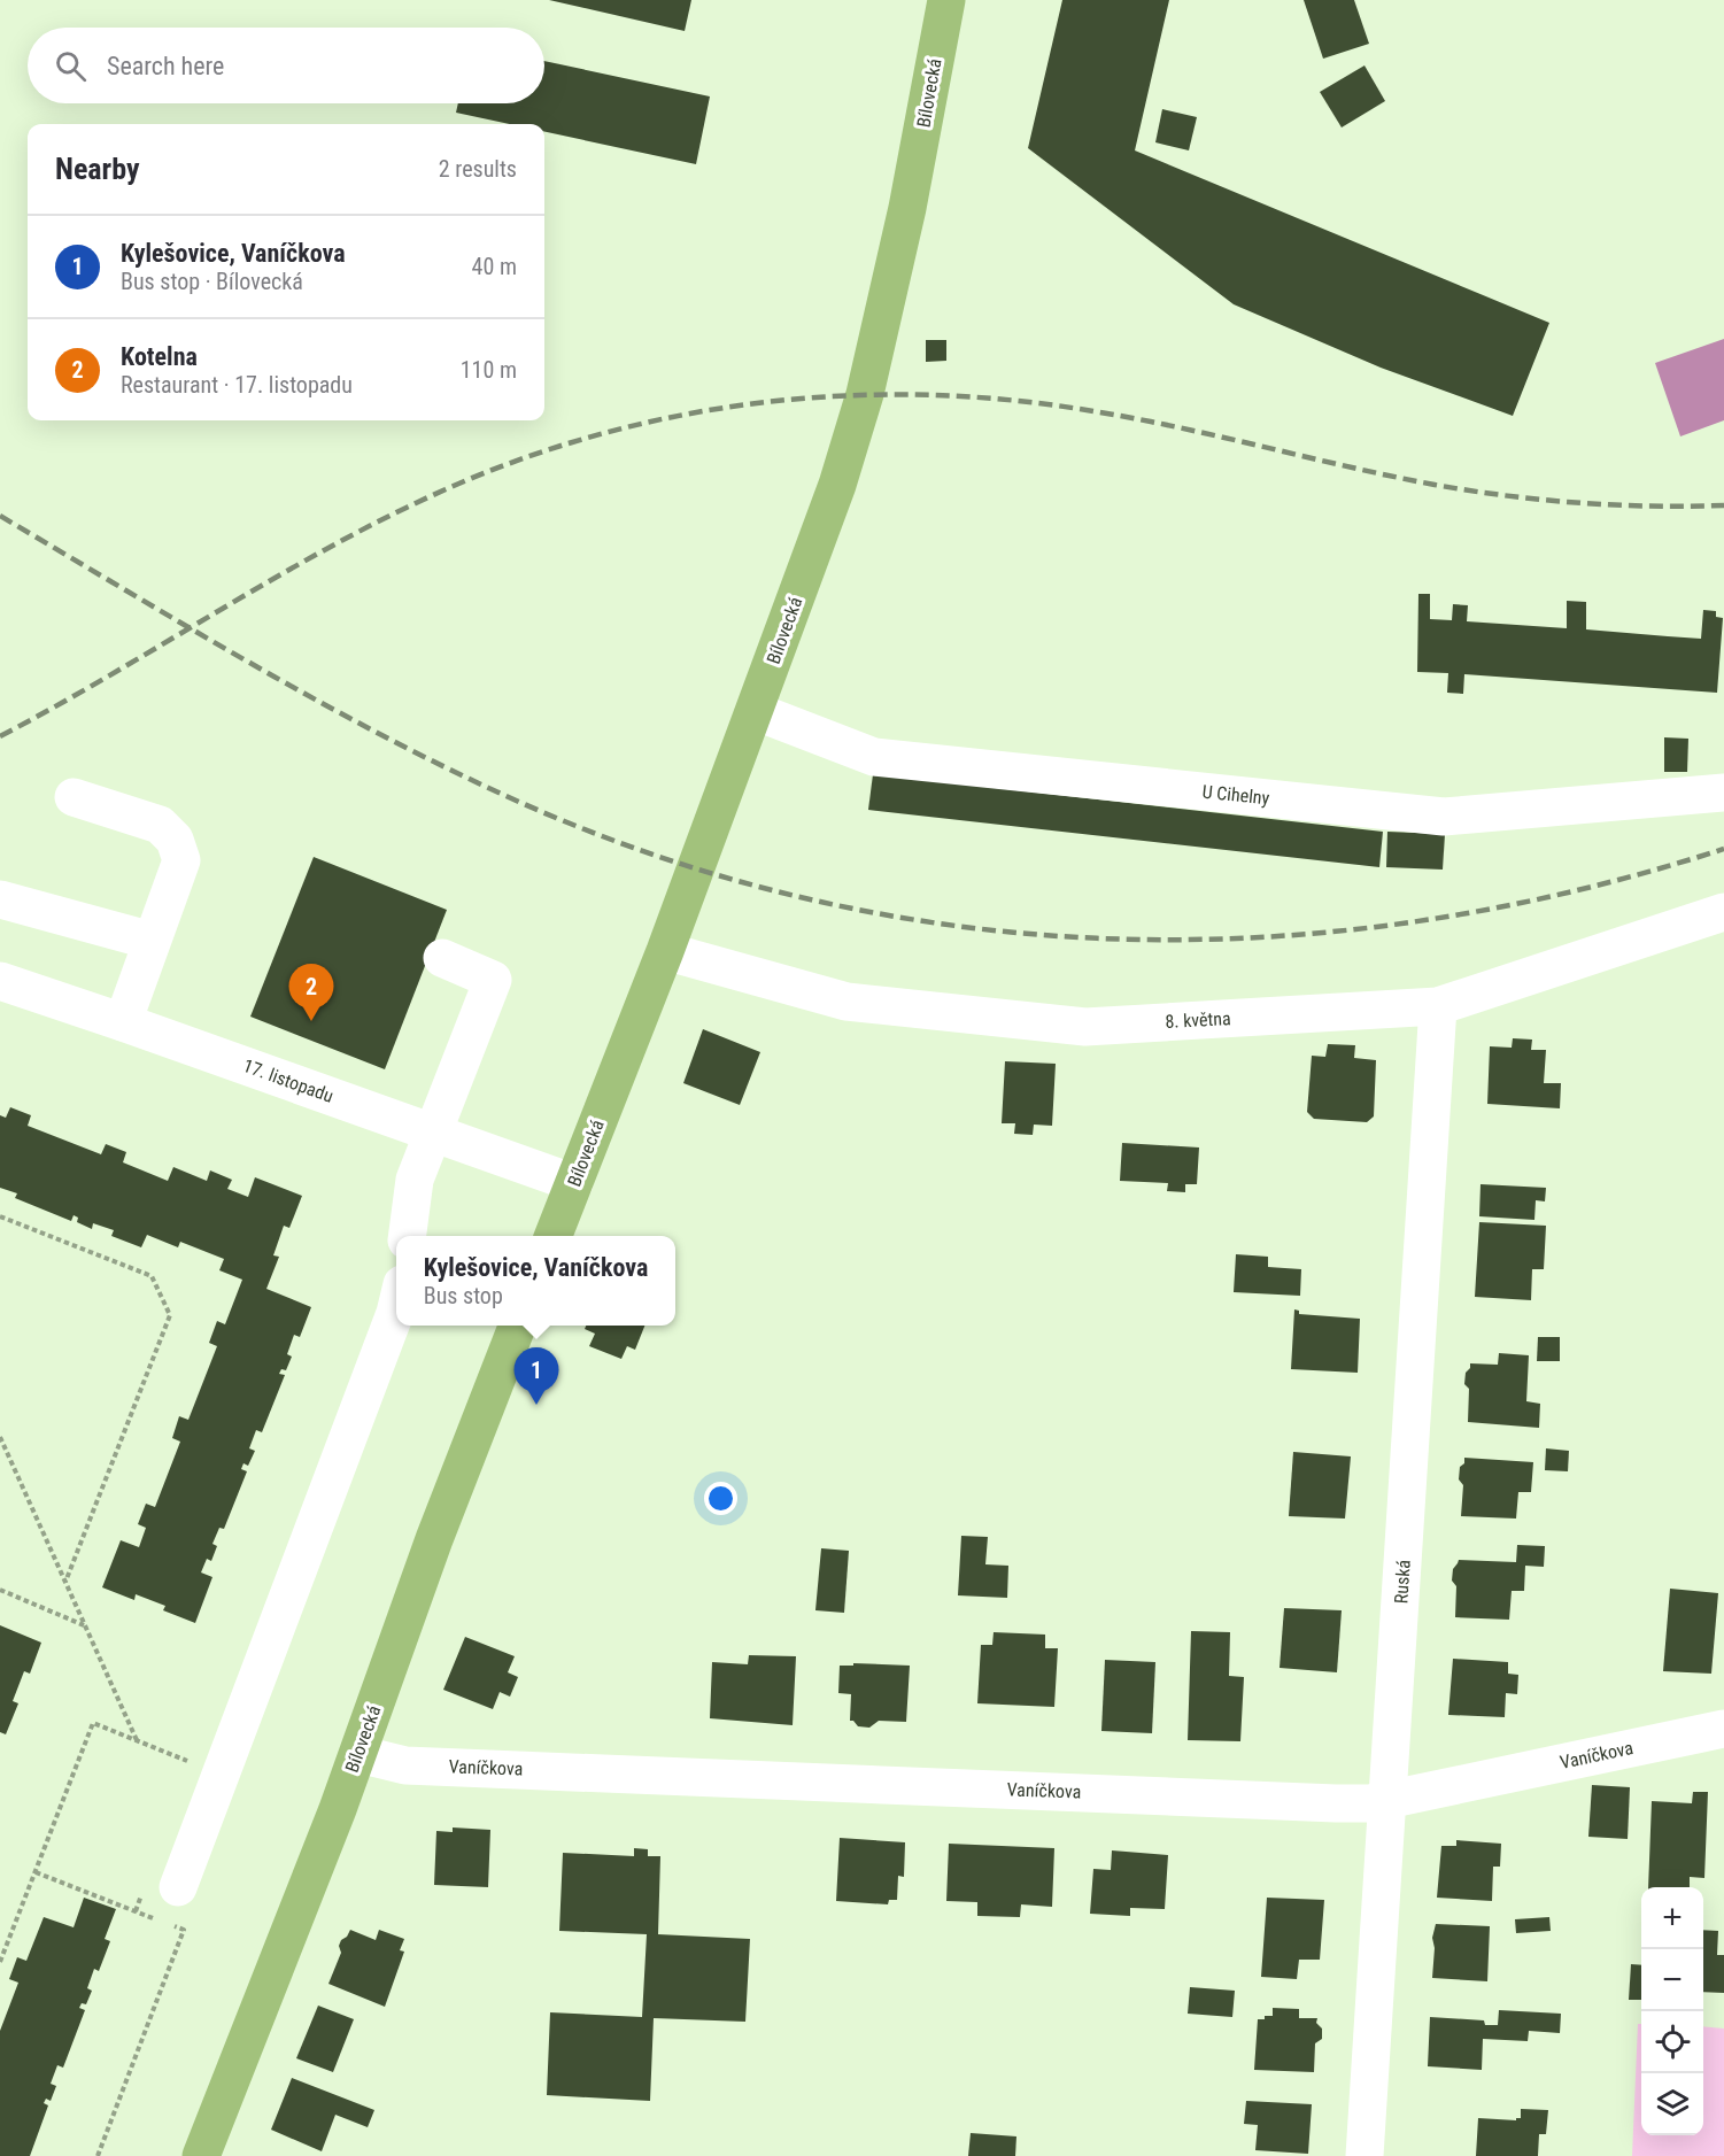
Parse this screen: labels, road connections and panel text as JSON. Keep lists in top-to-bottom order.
{
  "streets": {
    "main road": ["Bílovecká"],
    "street": [
      "U Cihelny",
      "8. května",
      "17. listopadu",
      "Ruská",
      "Vaníčkova"
    ]
  },
  "crossings": [
    ["Bílovecká", "U Cihelny"],
    ["Bílovecká", "8. května"],
    ["Bílovecká", "17. listopadu"],
    ["Bílovecká", "Vaníčkova"],
    ["8. května", "Ruská"],
    ["Ruská", "Vaníčkova"]
  ],
  "page": {
    "search": "Search here",
    "heading": ["Nearby", "2 results"],
    "list": [
      {
        "mark": "1",
        "name": "Kylešovice, Vaníčkova",
        "note": "Bus stop · Bílovecká",
        "value": "40 m"
      },
      {
        "mark": "2",
        "name": "Kotelna",
        "note": "Restaurant · 17. listopadu",
        "value": "110 m"
      }
    ],
    "pins": ["2", "1"],
    "popup": ["Kylešovice, Vaníčkova", "Bus stop"],
    "map_buttons": ["+", "−"]
  }
}
